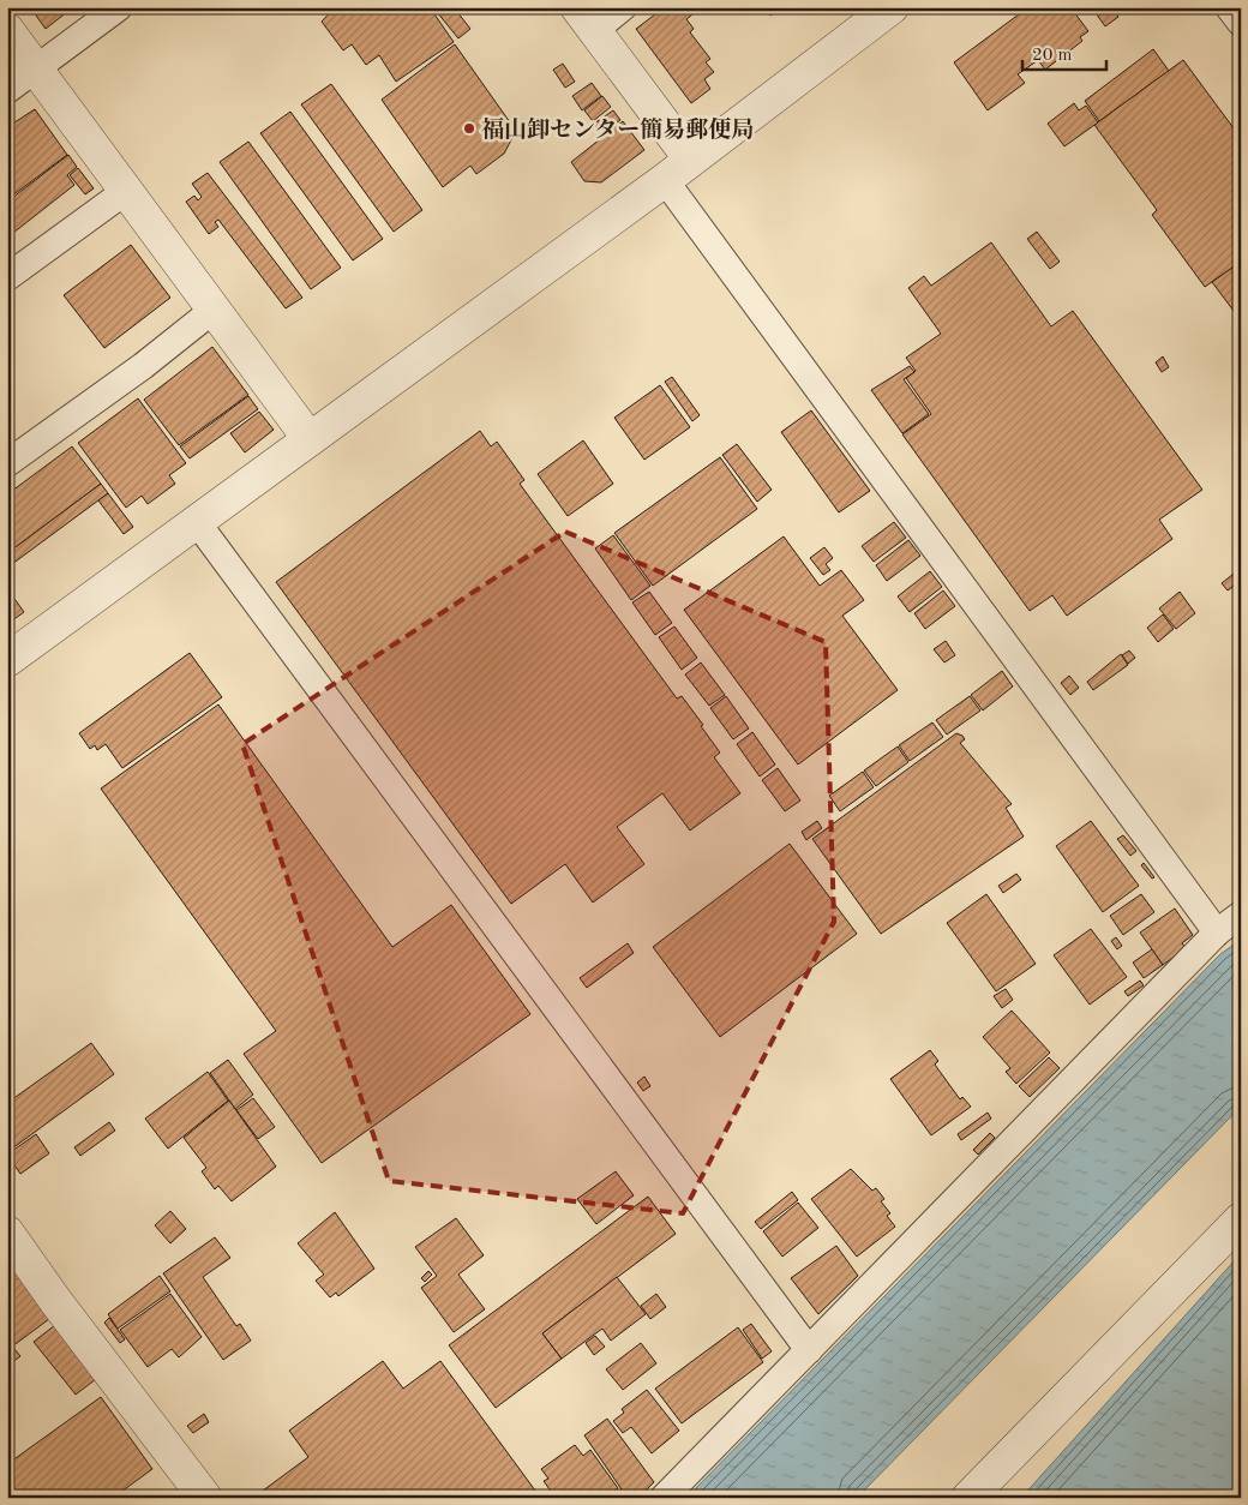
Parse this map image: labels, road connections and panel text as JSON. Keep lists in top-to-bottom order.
{
  "places": ["福山卸センター簡易郵便局"],
  "scale_bar": "20 m"
}
